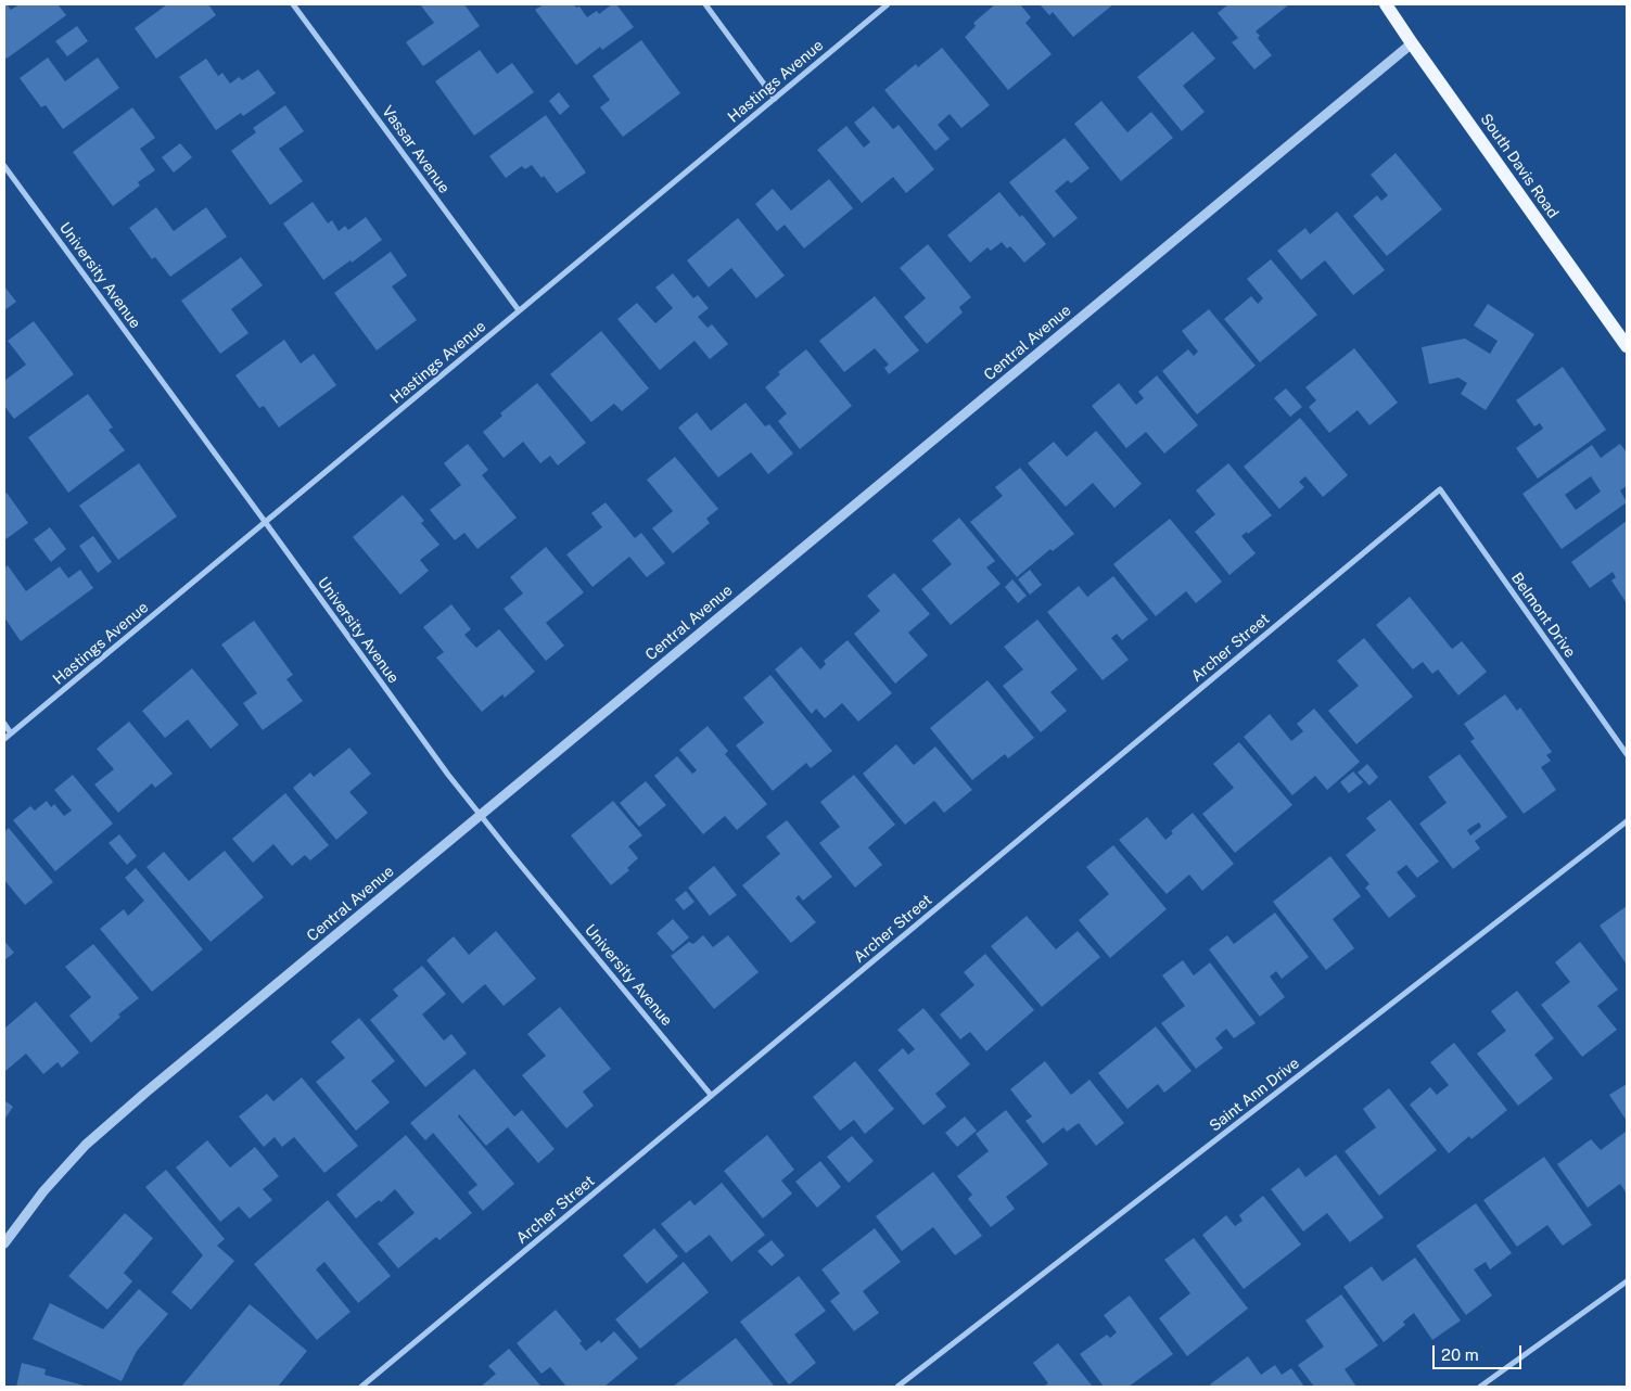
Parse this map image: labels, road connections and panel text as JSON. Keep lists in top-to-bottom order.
{
  "streets": {
    "main road": ["South Davis Road"],
    "street": [
      "Hastings Avenue",
      "Vassar Avenue",
      "University Avenue",
      "Central Avenue",
      "Belmont Drive",
      "Archer Street",
      "Saint Ann Drive"
    ]
  },
  "crossings": [
    ["Hastings Avenue", "Vassar Avenue"],
    ["Hastings Avenue", "University Avenue"],
    ["South Davis Road", "Central Avenue"],
    ["University Avenue", "Central Avenue"],
    ["University Avenue", "Archer Street"],
    ["Belmont Drive", "Archer Street"]
  ],
  "scale_bar": "20 m"
}
